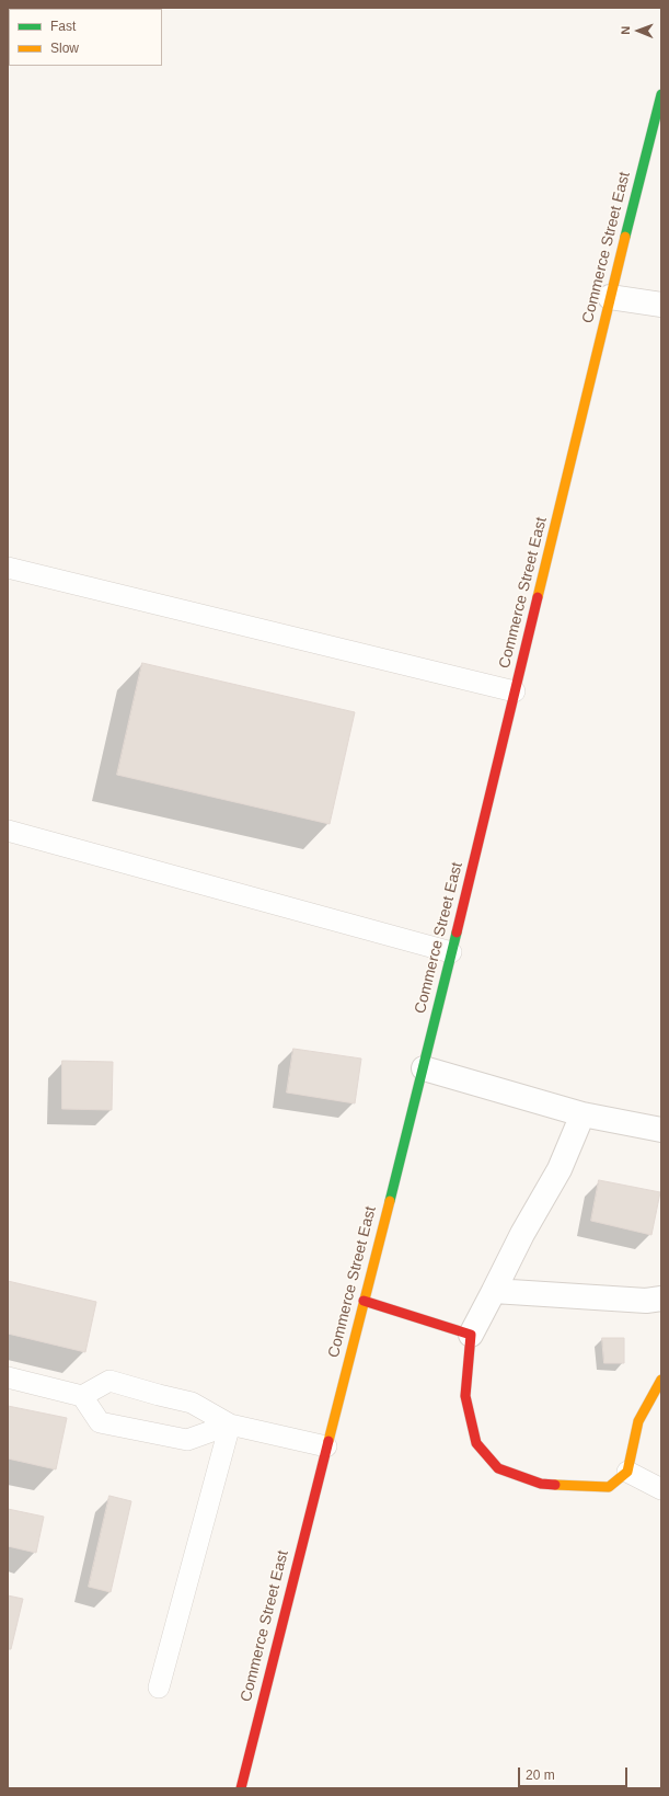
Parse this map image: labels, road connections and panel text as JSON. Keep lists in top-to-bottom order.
{
  "streets": {
    "main road": ["Commerce Street East"]
  },
  "legend": ["Fast", "Slow"],
  "scale_bar": "20 m",
  "north": "left"
}
